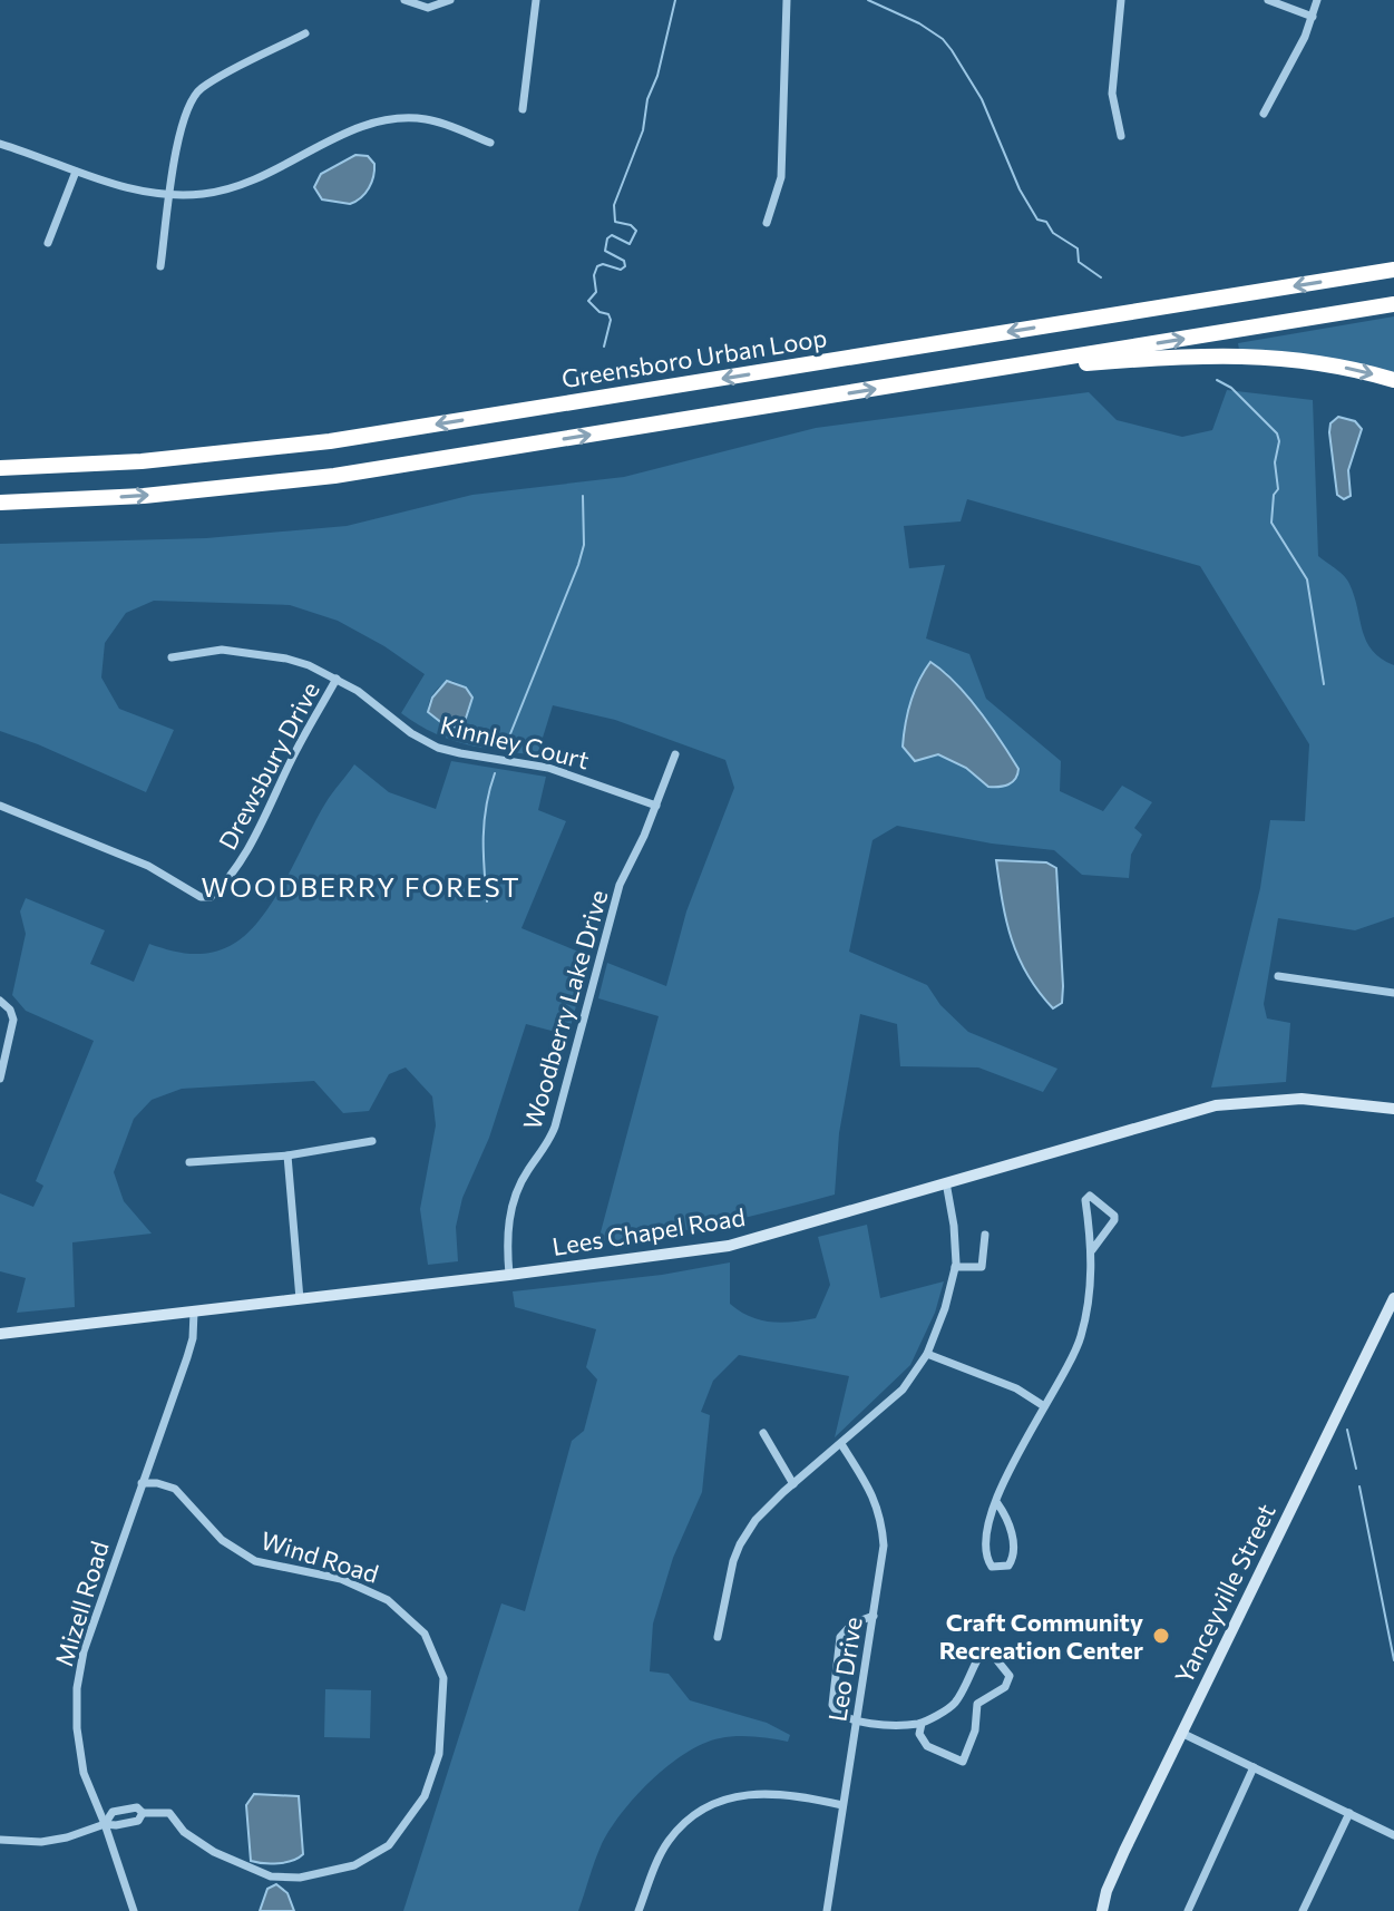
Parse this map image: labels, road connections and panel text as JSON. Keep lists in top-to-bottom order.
{
  "streets": {
    "highway": ["Greensboro Urban Loop"],
    "main road": ["Lees Chapel Road", "Yanceyville Street"],
    "street": [
      "Kinnley Court",
      "Drewsbury Drive",
      "Woodberry Lake Drive",
      "Wind Road",
      "Mizell Road",
      "Leo Drive"
    ]
  },
  "crossings": [
    ["Kinnley Court", "Drewsbury Drive"],
    ["Kinnley Court", "Woodberry Lake Drive"],
    ["Woodberry Lake Drive", "Lees Chapel Road"],
    ["Lees Chapel Road", "Mizell Road"],
    ["Wind Road", "Mizell Road"]
  ],
  "districts": ["WOODBERRY FOREST"],
  "places": ["Craft Community Recreation Center"]
}
